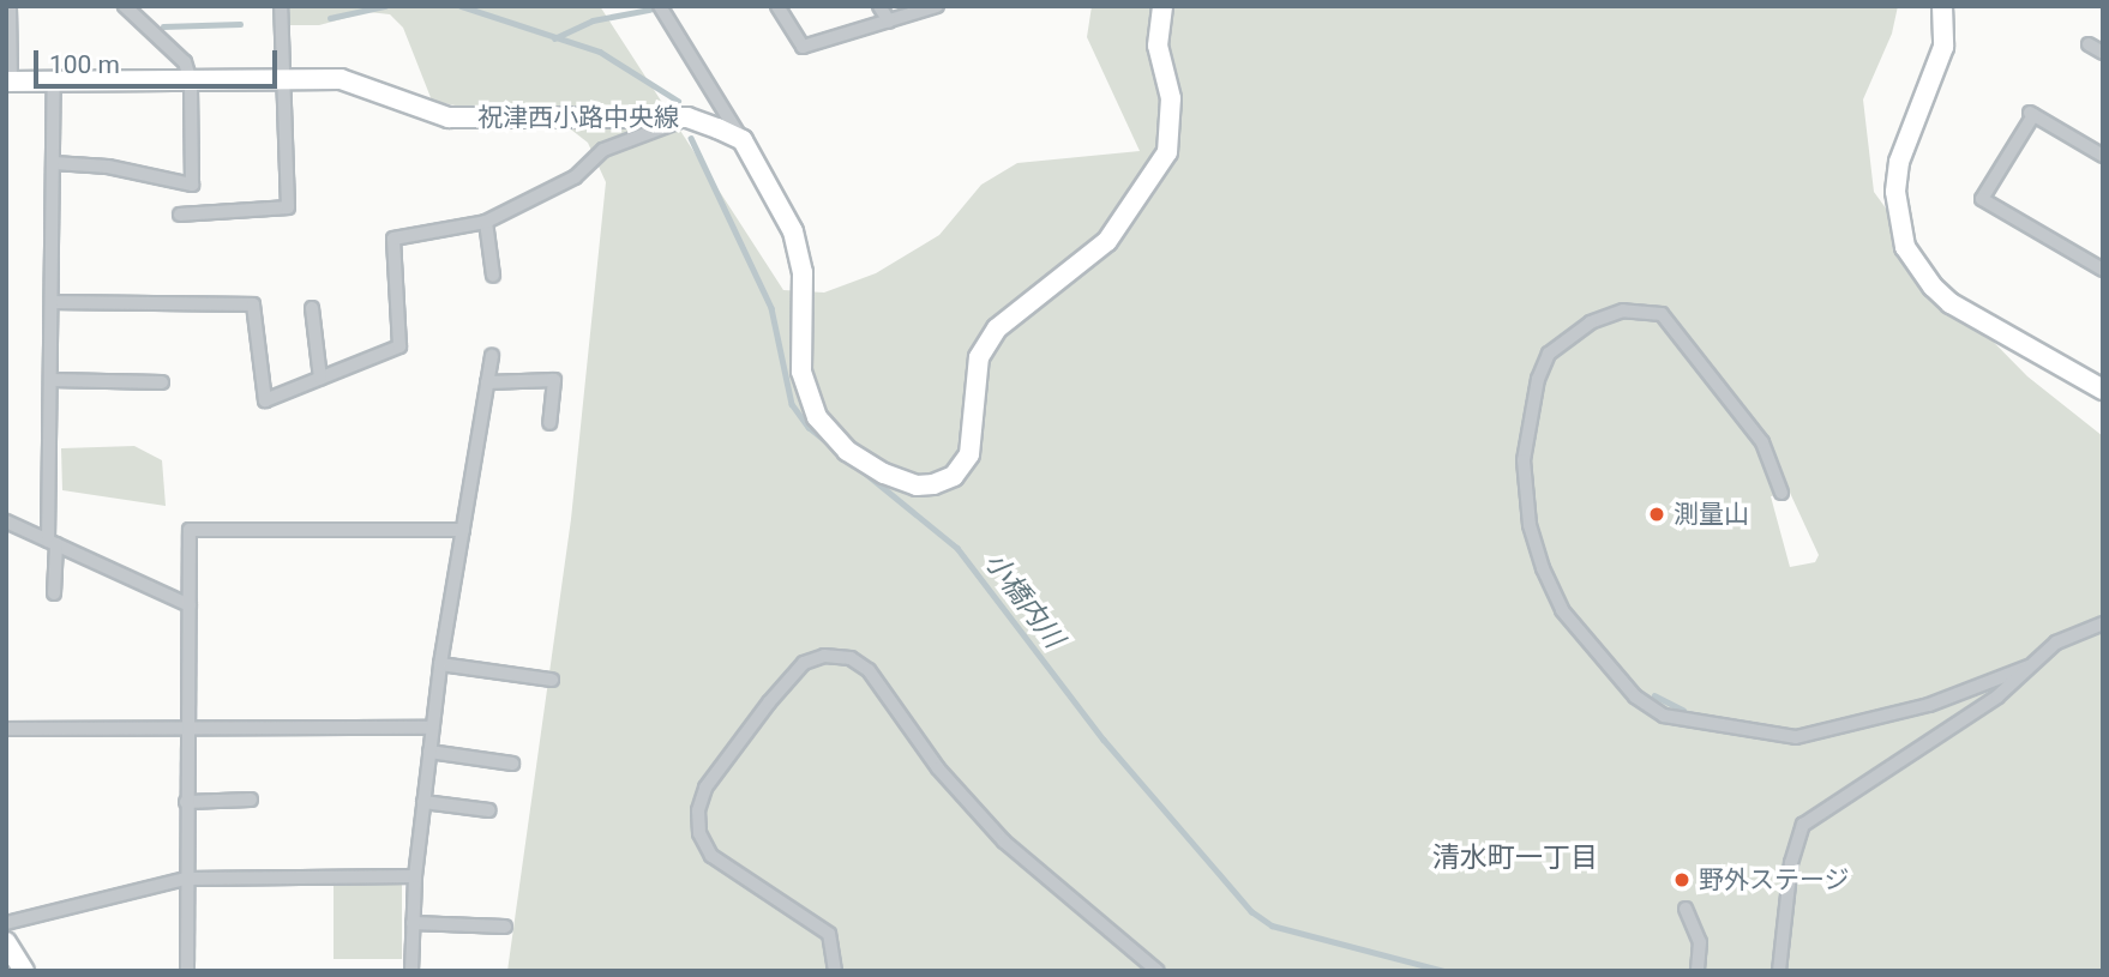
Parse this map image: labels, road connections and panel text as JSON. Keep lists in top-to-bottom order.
{
  "streets": {
    "main road": ["祝津西小路中央線"]
  },
  "districts": ["清水町一丁目"],
  "water": ["小橋内川"],
  "places": ["測量山", "野外ステージ"],
  "scale_bar": "100 m"
}
